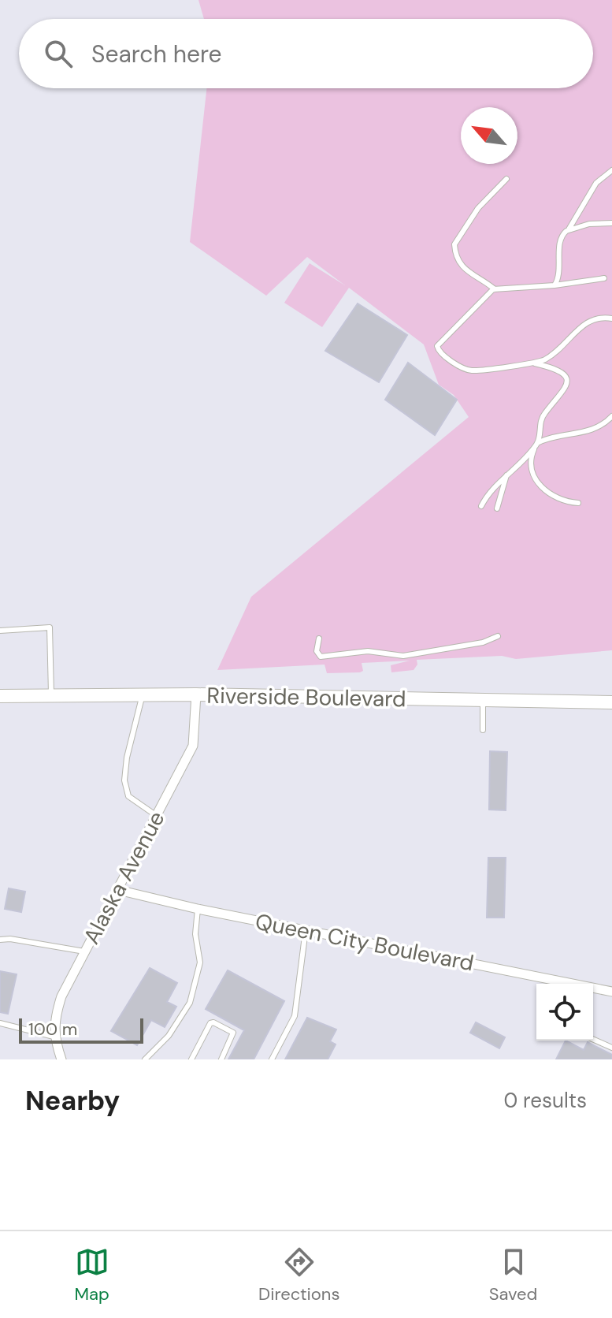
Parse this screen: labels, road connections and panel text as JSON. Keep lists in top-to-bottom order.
{
  "streets": {
    "main road": ["Riverside Boulevard"],
    "street": ["Alaska Avenue", "Queen City Boulevard"]
  },
  "crossings": [
    ["Riverside Boulevard", "Alaska Avenue"],
    ["Alaska Avenue", "Queen City Boulevard"]
  ],
  "scale_bar": "100 m",
  "north": "top left",
  "page": {
    "search": "Search here",
    "scale": "100 m",
    "heading": ["Nearby", "0 results"],
    "nav": ["Map", "Directions", "Saved"]
  }
}
